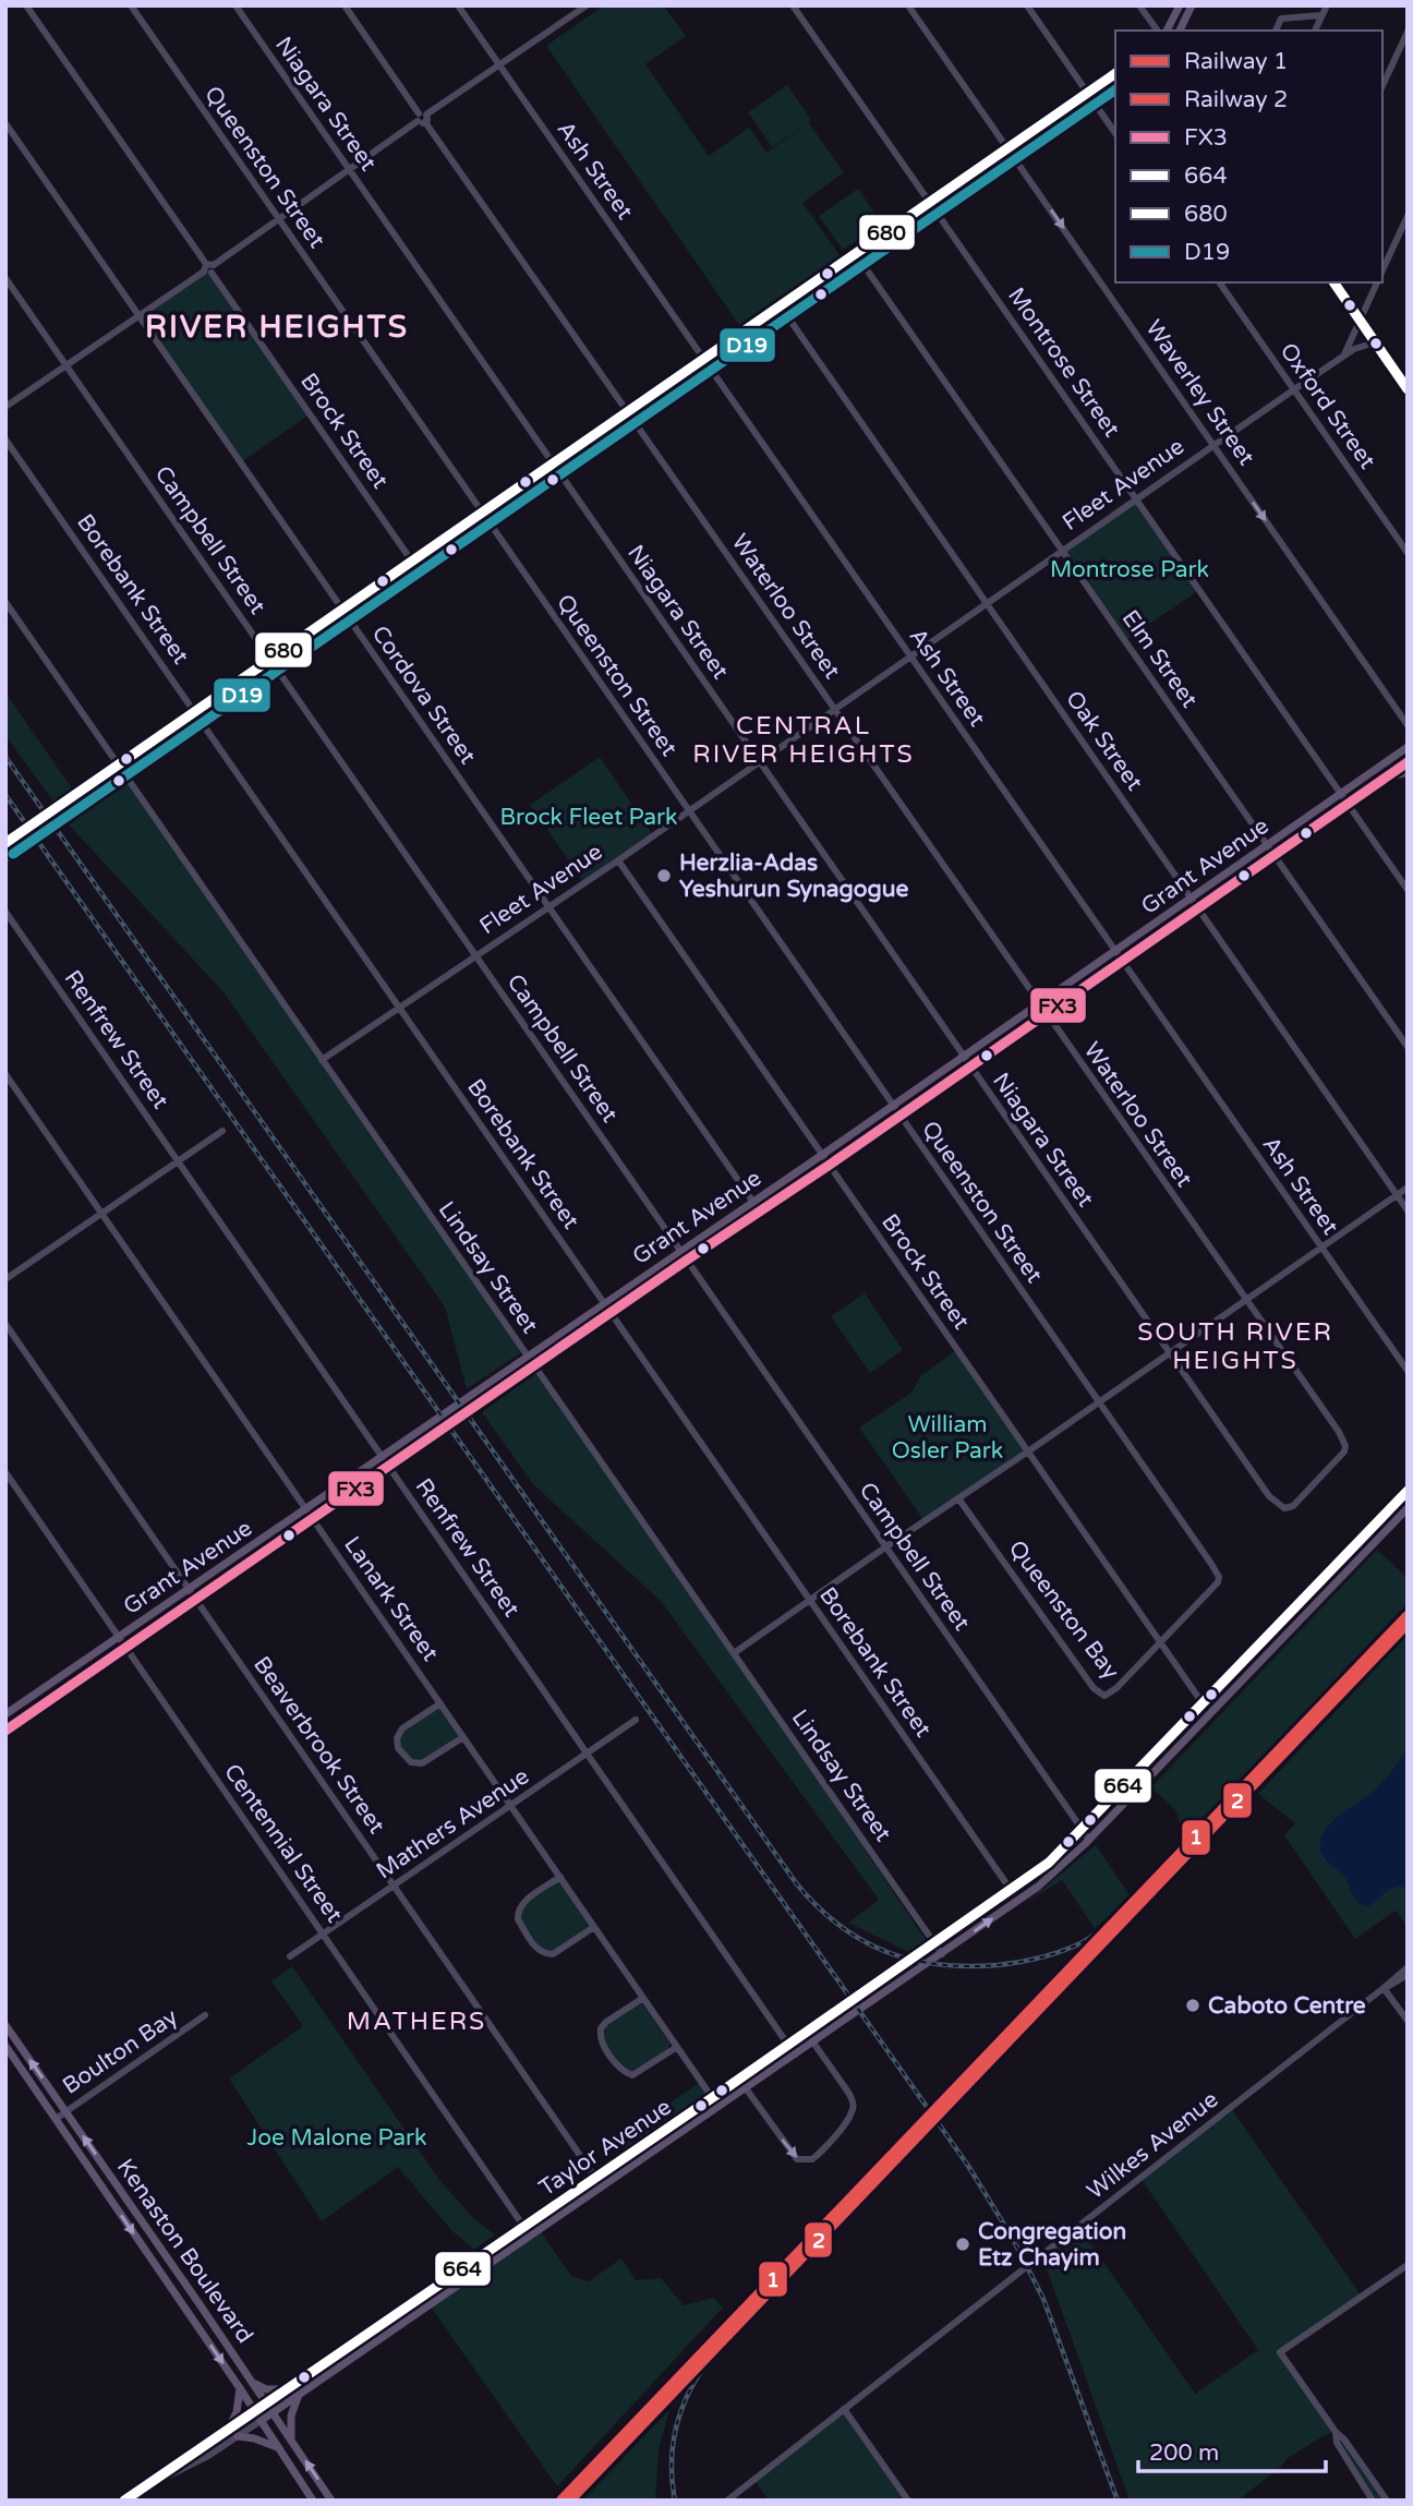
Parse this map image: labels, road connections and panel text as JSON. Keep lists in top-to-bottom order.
{
  "streets": {
    "main road": ["Grant Avenue", "Taylor Avenue", "Kenaston Boulevard"],
    "street": [
      "Niagara Street",
      "Queenston Street",
      "Ash Street",
      "Montrose Street",
      "Waverley Street",
      "Oxford Street",
      "Brock Street",
      "Fleet Avenue",
      "Campbell Street",
      "Borebank Street",
      "Waterloo Street",
      "Elm Street",
      "Cordova Street",
      "Oak Street",
      "Renfrew Street",
      "Lindsay Street",
      "Lanark Street",
      "Queenston Bay",
      "Beaverbrook Street",
      "Mathers Avenue",
      "Centennial Street",
      "Boulton Bay",
      "Wilkes Avenue"
    ]
  },
  "crossings": [
    ["Niagara Street", "Fleet Avenue"],
    ["Niagara Street", "Waterloo Street"],
    ["Niagara Street", "Grant Avenue"],
    ["Queenston Street", "Fleet Avenue"],
    ["Queenston Street", "Grant Avenue"],
    ["Queenston Street", "Queenston Bay"],
    ["Ash Street", "Fleet Avenue"],
    ["Ash Street", "Grant Avenue"],
    ["Montrose Street", "Fleet Avenue"],
    ["Montrose Street", "Grant Avenue"],
    ["Waverley Street", "Fleet Avenue"],
    ["Oxford Street", "Fleet Avenue"],
    ["Brock Street", "Fleet Avenue"],
    ["Brock Street", "Grant Avenue"],
    ["Brock Street", "Queenston Bay"],
    ["Brock Street", "Taylor Avenue"],
    ["Fleet Avenue", "Campbell Street"],
    ["Fleet Avenue", "Borebank Street"],
    ["Fleet Avenue", "Waterloo Street"],
    ["Fleet Avenue", "Elm Street"],
    ["Fleet Avenue", "Cordova Street"],
    ["Fleet Avenue", "Oak Street"],
    ["Fleet Avenue", "Lindsay Street"],
    ["Campbell Street", "Grant Avenue"],
    ["Campbell Street", "Taylor Avenue"],
    ["Borebank Street", "Grant Avenue"],
    ["Borebank Street", "Taylor Avenue"],
    ["Waterloo Street", "Grant Avenue"],
    ["Elm Street", "Grant Avenue"],
    ["Cordova Street", "Grant Avenue"],
    ["Oak Street", "Grant Avenue"],
    ["Grant Avenue", "Renfrew Street"],
    ["Grant Avenue", "Lindsay Street"],
    ["Grant Avenue", "Lanark Street"],
    ["Grant Avenue", "Beaverbrook Street"],
    ["Grant Avenue", "Centennial Street"],
    ["Renfrew Street", "Mathers Avenue"],
    ["Renfrew Street", "Taylor Avenue"],
    ["Lindsay Street", "Taylor Avenue"],
    ["Lanark Street", "Mathers Avenue"],
    ["Lanark Street", "Taylor Avenue"],
    ["Beaverbrook Street", "Mathers Avenue"],
    ["Beaverbrook Street", "Taylor Avenue"],
    ["Mathers Avenue", "Centennial Street"],
    ["Centennial Street", "Taylor Avenue"],
    ["Boulton Bay", "Kenaston Boulevard"],
    ["Taylor Avenue", "Kenaston Boulevard"]
  ],
  "one_way": ["Waverley Street"],
  "districts": [
    "RIVER HEIGHTS",
    "CENTRAL RIVER HEIGHTS",
    "SOUTH RIVER HEIGHTS",
    "MATHERS"
  ],
  "parks": [
    "Montrose Park",
    "Brock Fleet Park",
    "William Osler Park",
    "Joe Malone Park"
  ],
  "places": ["Herzlia-Adas Yeshurun Synagogue", "Caboto Centre", "Congregation Etz Chayim"],
  "lines": [
    "transit line 680",
    "transit line D19",
    "transit line FX3",
    "transit line 664",
    "rail line 1",
    "rail line 2"
  ],
  "legend": [
    "Railway 1",
    "Railway 2",
    "FX3",
    "664",
    "680",
    "D19"
  ],
  "scale_bar": "200 m"
}
